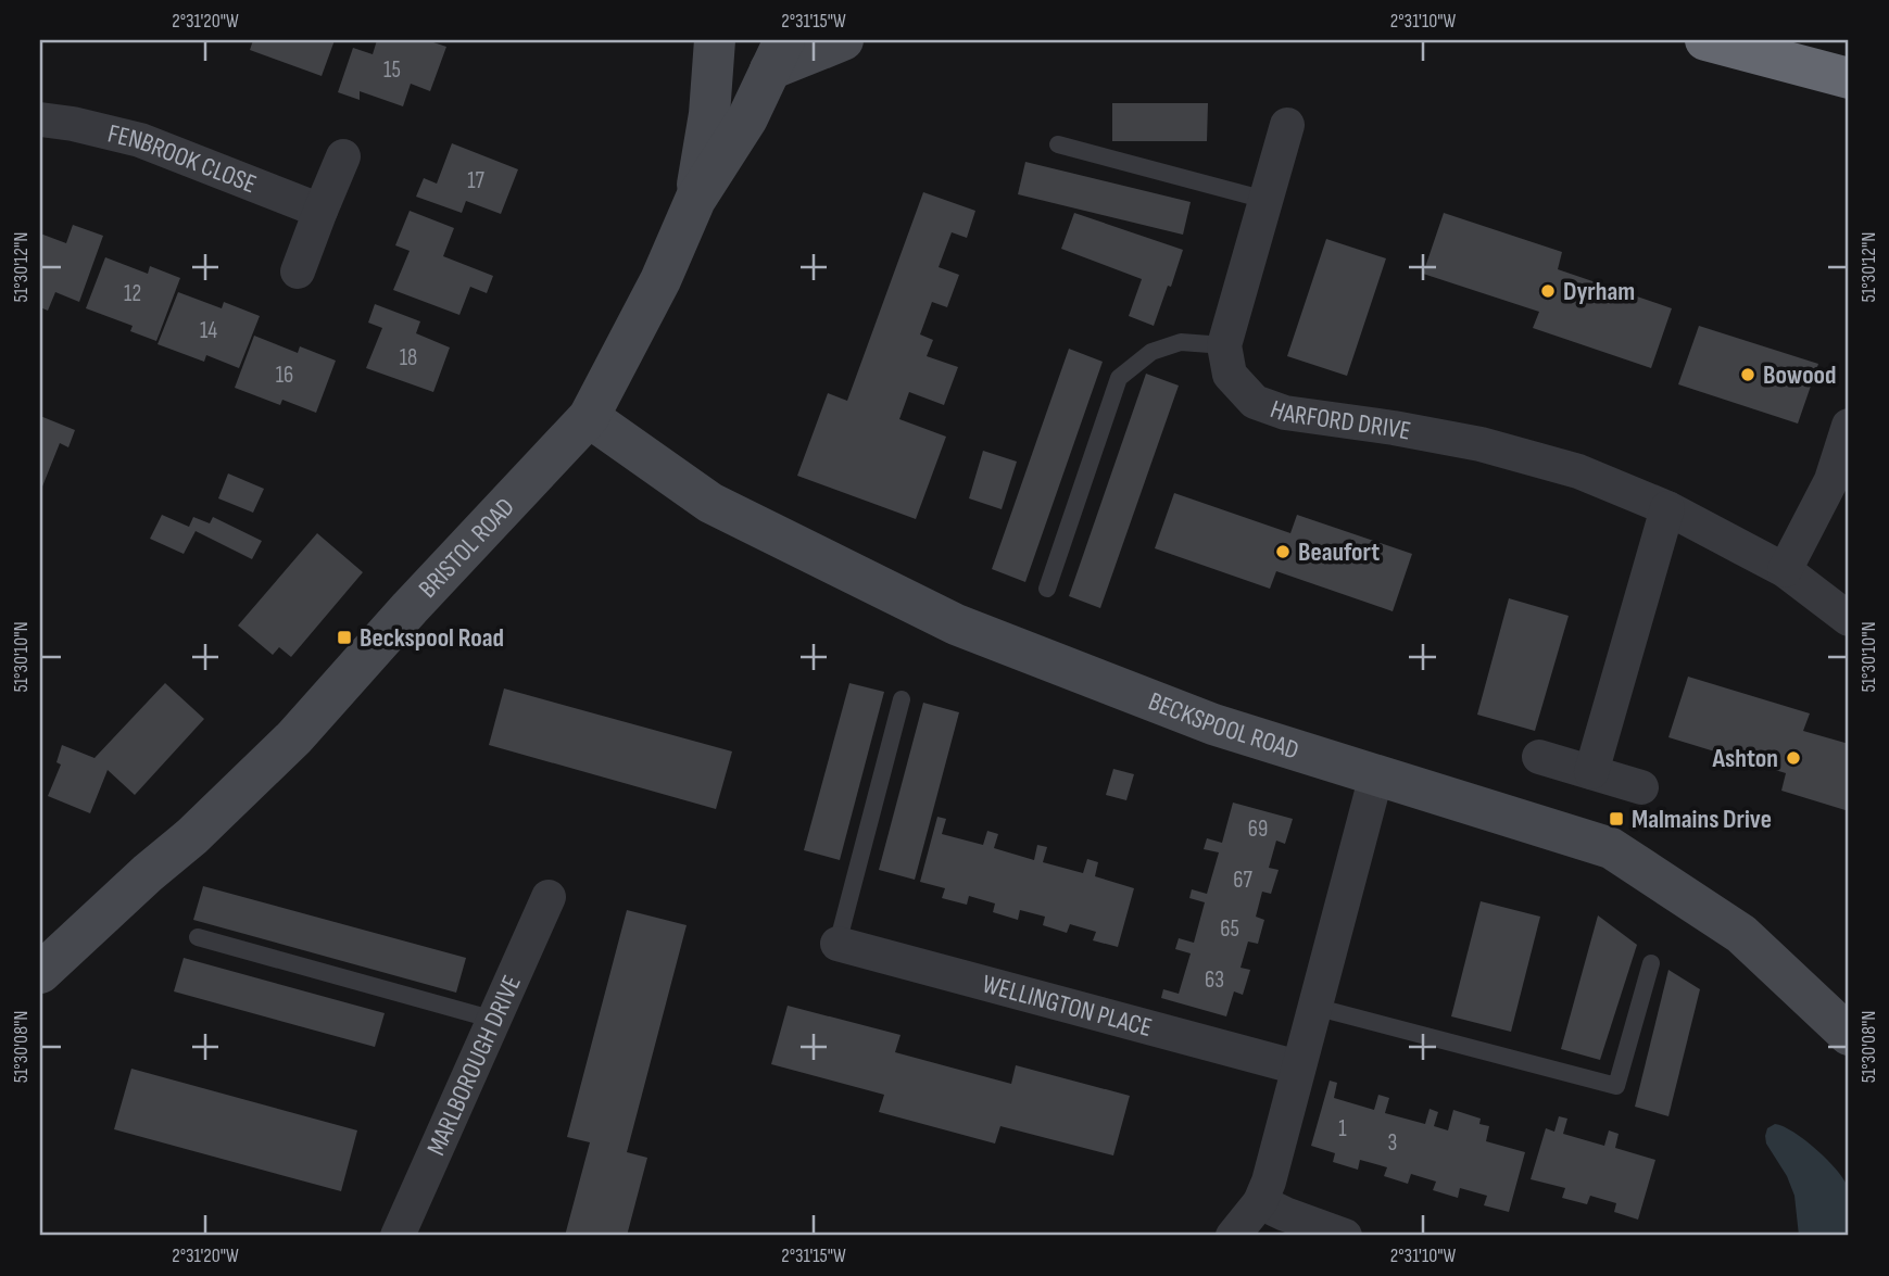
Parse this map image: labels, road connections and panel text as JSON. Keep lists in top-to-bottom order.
{
  "streets": {
    "street": [
      "FENBROOK CLOSE",
      "HARFORD DRIVE",
      "BRISTOL ROAD",
      "BECKSPOOL ROAD",
      "WELLINGTON PLACE",
      "MARLBOROUGH DRIVE"
    ]
  },
  "crossings": [
    ["BRISTOL ROAD", "BECKSPOOL ROAD"]
  ],
  "places": {
    "other": [
      "Dyrham",
      "Bowood",
      "Beaufort",
      "Ashton"
    ],
    "transit": ["Beckspool Road", "Malmains Drive"]
  },
  "house_numbers": [
    "15",
    "17",
    "12",
    "14",
    "18",
    "16",
    "69",
    "67",
    "65",
    "63",
    "1",
    "3"
  ],
  "coordinates": [
    "2°31'20\"W",
    "2°31'15\"W",
    "2°31'10\"W",
    "51°30'12\"N",
    "51°30'10\"N",
    "51°30'08\"N"
  ]
}
